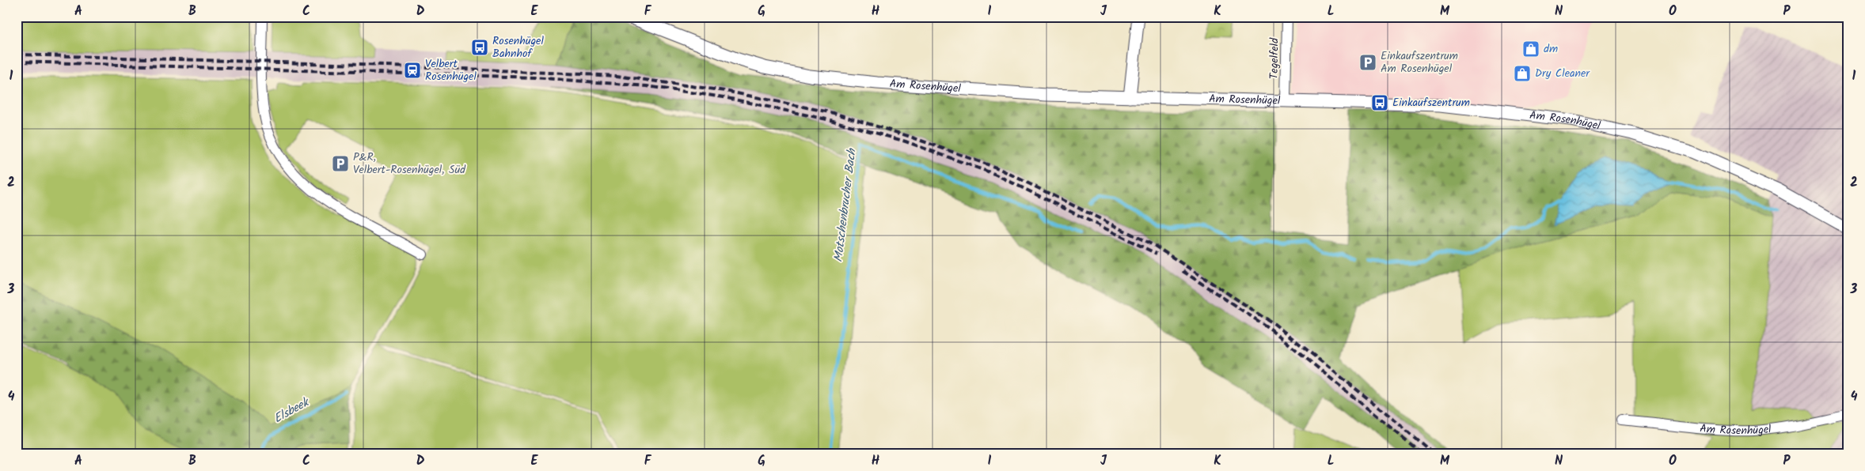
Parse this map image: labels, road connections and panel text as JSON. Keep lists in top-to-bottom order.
{
  "streets": {
    "street": ["Tegelfeld", "Am Rosenhügel"]
  },
  "crossings": [
    ["Tegelfeld", "Am Rosenhügel"]
  ],
  "water": ["Motschenbrucher Bach", "Elsbeek"],
  "places": {
    "bus stop": ["Rosenhügel Bahnhof", "Einkaufszentrum"],
    "shop": ["dm", "Dry Cleaner"],
    "parking": ["Einkaufszentrum Am Rosenhügel", "P&R, Velbert-Rosenhügel, Süd"],
    "station": ["Velbert Rosenhügel"]
  },
  "grid": {
    "columns": [
      "A",
      "B",
      "C",
      "D",
      "E",
      "F",
      "G",
      "H",
      "I",
      "J",
      "K",
      "L",
      "M",
      "N",
      "O",
      "P"
    ],
    "rows": [
      "1",
      "2",
      "3",
      "4"
    ]
  }
}
